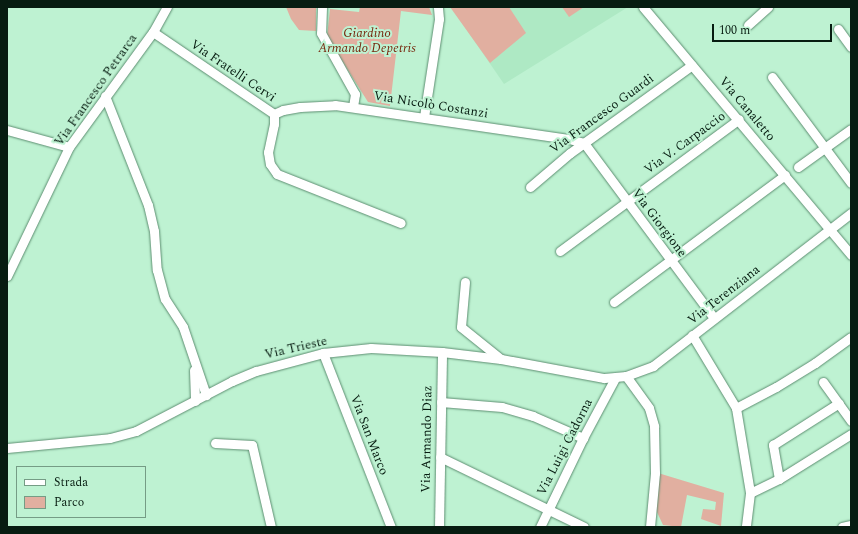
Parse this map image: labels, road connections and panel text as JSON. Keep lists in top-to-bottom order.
{
  "streets": {
    "street": [
      "Via Fratelli Cervi",
      "Via Francesco Petrarca",
      "Via Nicolò Costanzi",
      "Via Canaletto",
      "Via Francesco Guardi",
      "Via V. Carpaccio",
      "Via Giorgione",
      "Via Terenziana",
      "Via Trieste",
      "Via San Marco",
      "Via Armando Diaz",
      "Via Luigi Cadorna"
    ]
  },
  "crossings": [
    ["Via Fratelli Cervi", "Via Francesco Petrarca"],
    ["Via Fratelli Cervi", "Via Nicolò Costanzi"],
    ["Via Nicolò Costanzi", "Via Francesco Guardi"],
    ["Via Nicolò Costanzi", "Via Giorgione"],
    ["Via Canaletto", "Via Francesco Guardi"],
    ["Via Canaletto", "Via V. Carpaccio"],
    ["Via Canaletto", "Via Terenziana"],
    ["Via Francesco Guardi", "Via Giorgione"],
    ["Via V. Carpaccio", "Via Giorgione"],
    ["Via Giorgione", "Via Terenziana"],
    ["Via Terenziana", "Via Trieste"],
    ["Via Terenziana", "Via Luigi Cadorna"],
    ["Via Trieste", "Via San Marco"],
    ["Via Trieste", "Via Armando Diaz"]
  ],
  "parks": ["Giardino Armando Depetris"],
  "legend": ["Strada", "Parco"],
  "scale_bar": "100 m"
}
